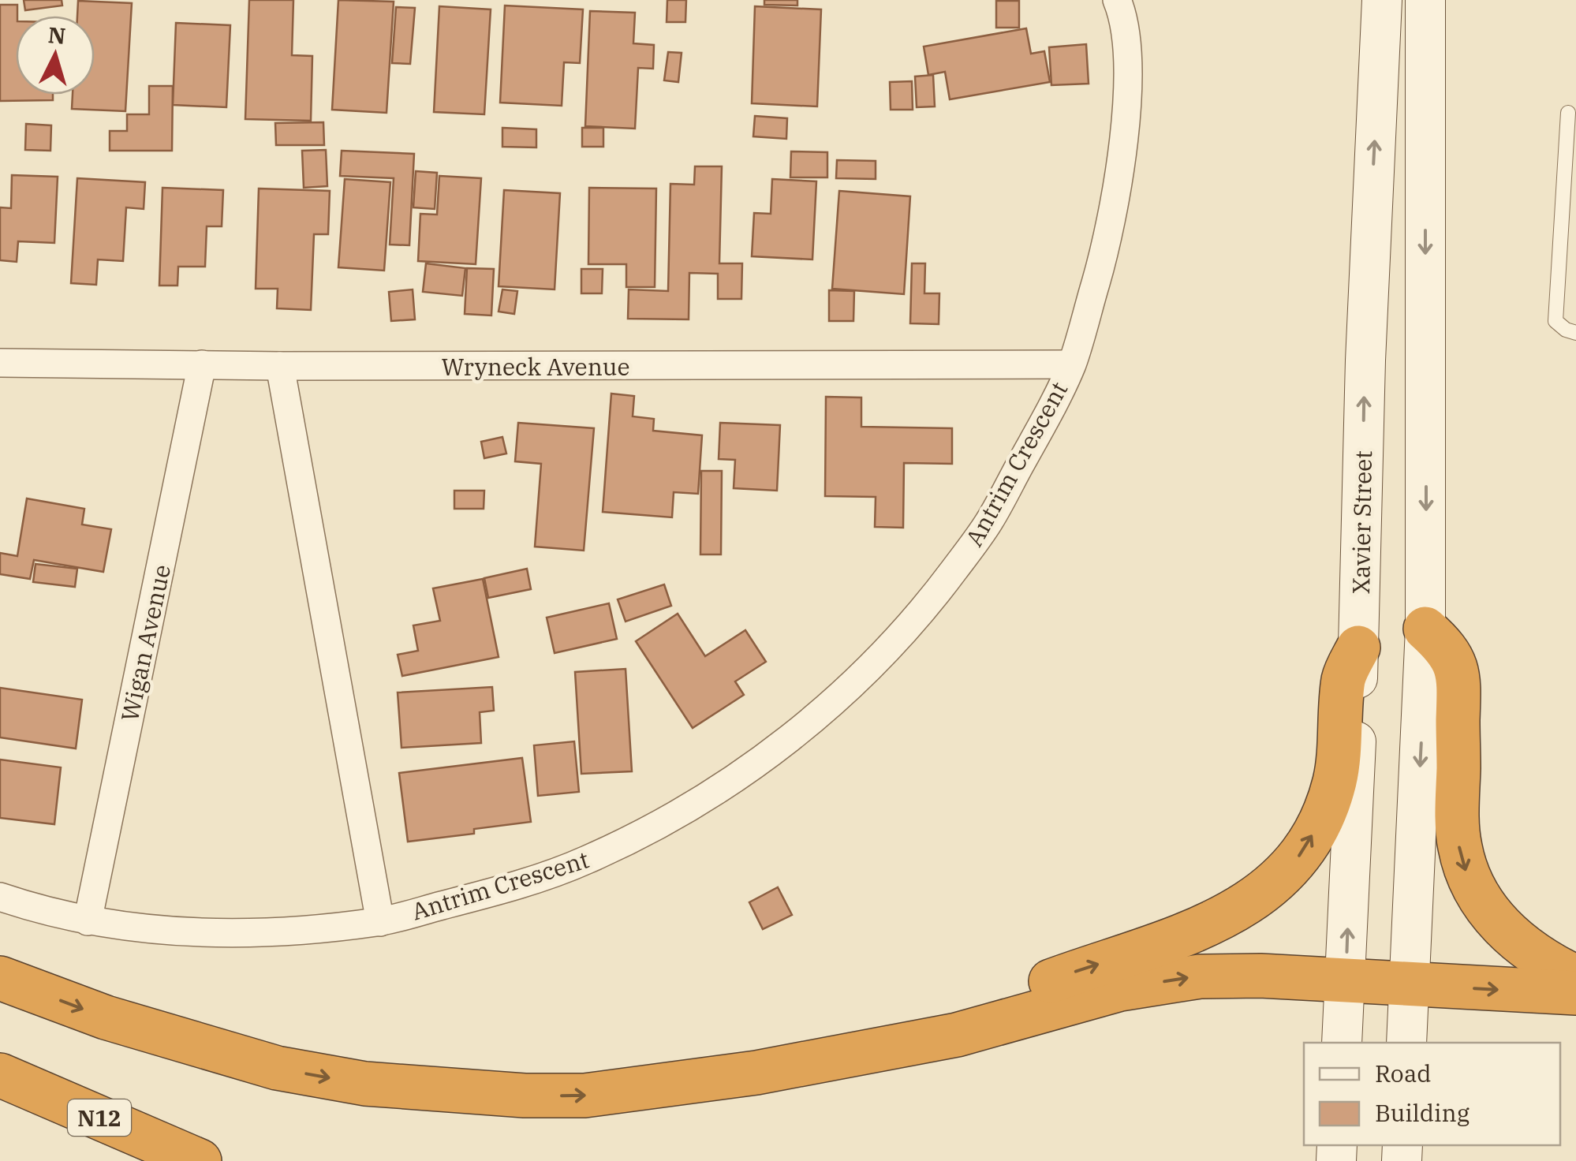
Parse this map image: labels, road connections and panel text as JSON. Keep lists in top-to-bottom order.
{
  "streets": {
    "highway": ["N12"],
    "main road": ["Xavier Street"],
    "street": ["Wryneck Avenue", "Antrim Crescent", "Wigan Avenue"]
  },
  "crossings": [
    ["Wryneck Avenue", "Antrim Crescent"],
    ["Wryneck Avenue", "Wigan Avenue"],
    ["Antrim Crescent", "Wigan Avenue"]
  ],
  "legend": ["Road", "Building"],
  "north": "top"
}
